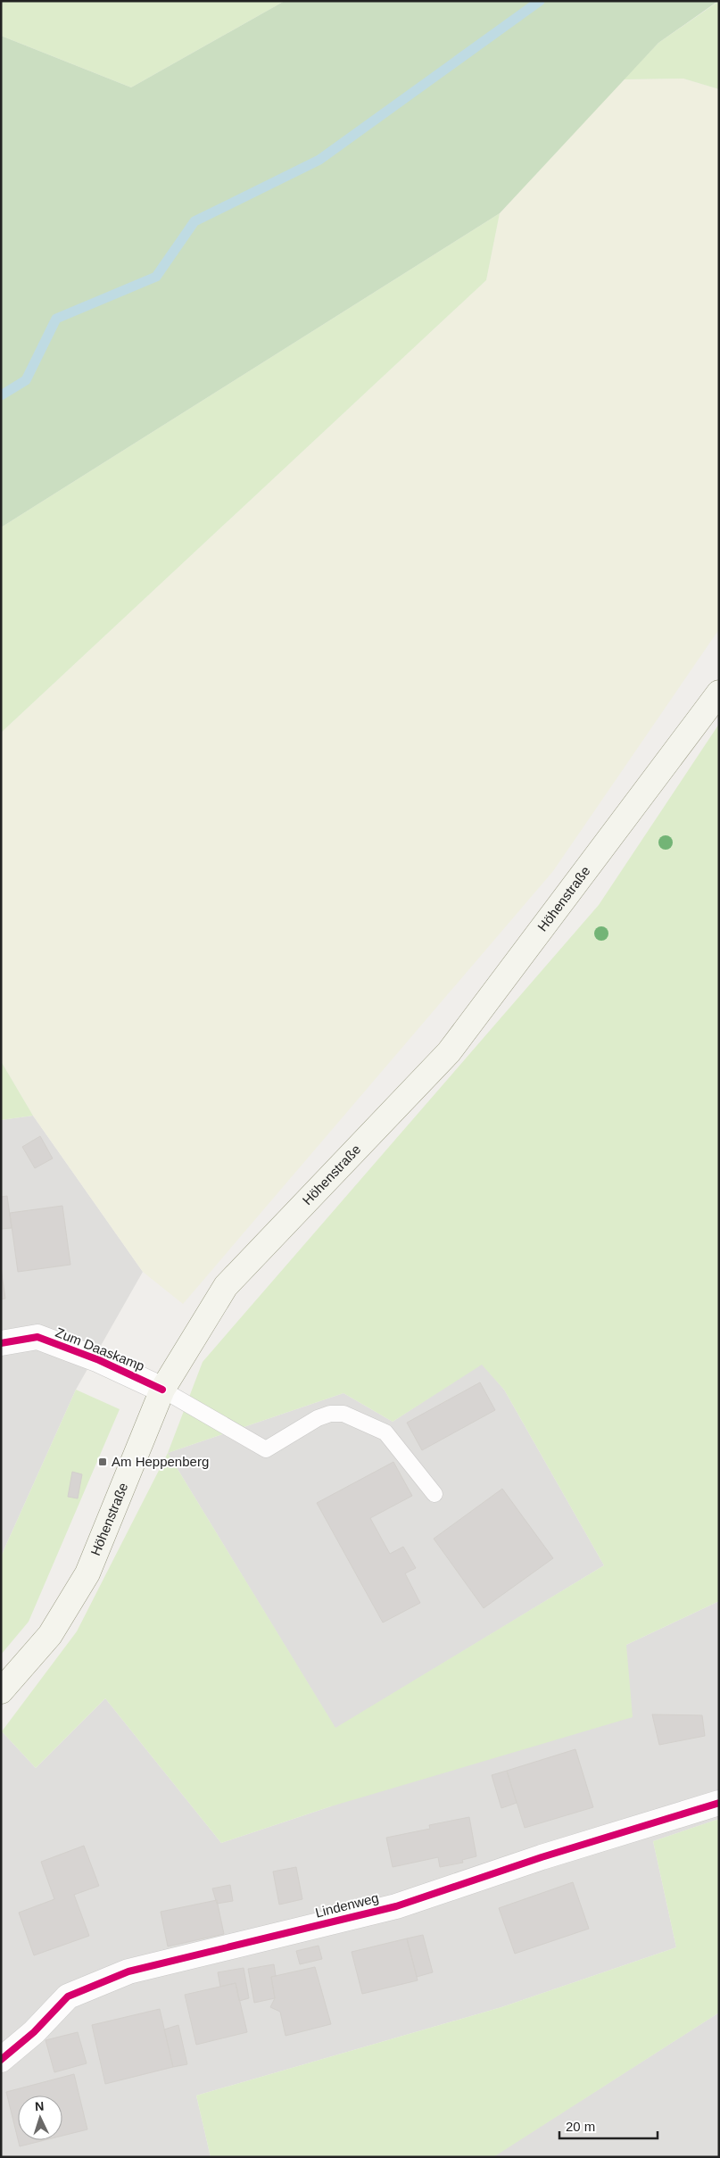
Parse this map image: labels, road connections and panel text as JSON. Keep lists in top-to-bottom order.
{
  "streets": {
    "main road": ["Höhenstraße"],
    "street": ["Zum Daaskamp", "Lindenweg"]
  },
  "crossings": [
    ["Höhenstraße", "Zum Daaskamp"]
  ],
  "places": {
    "transit": ["Am Heppenberg"]
  },
  "scale_bar": "20 m",
  "north": "top"
}
